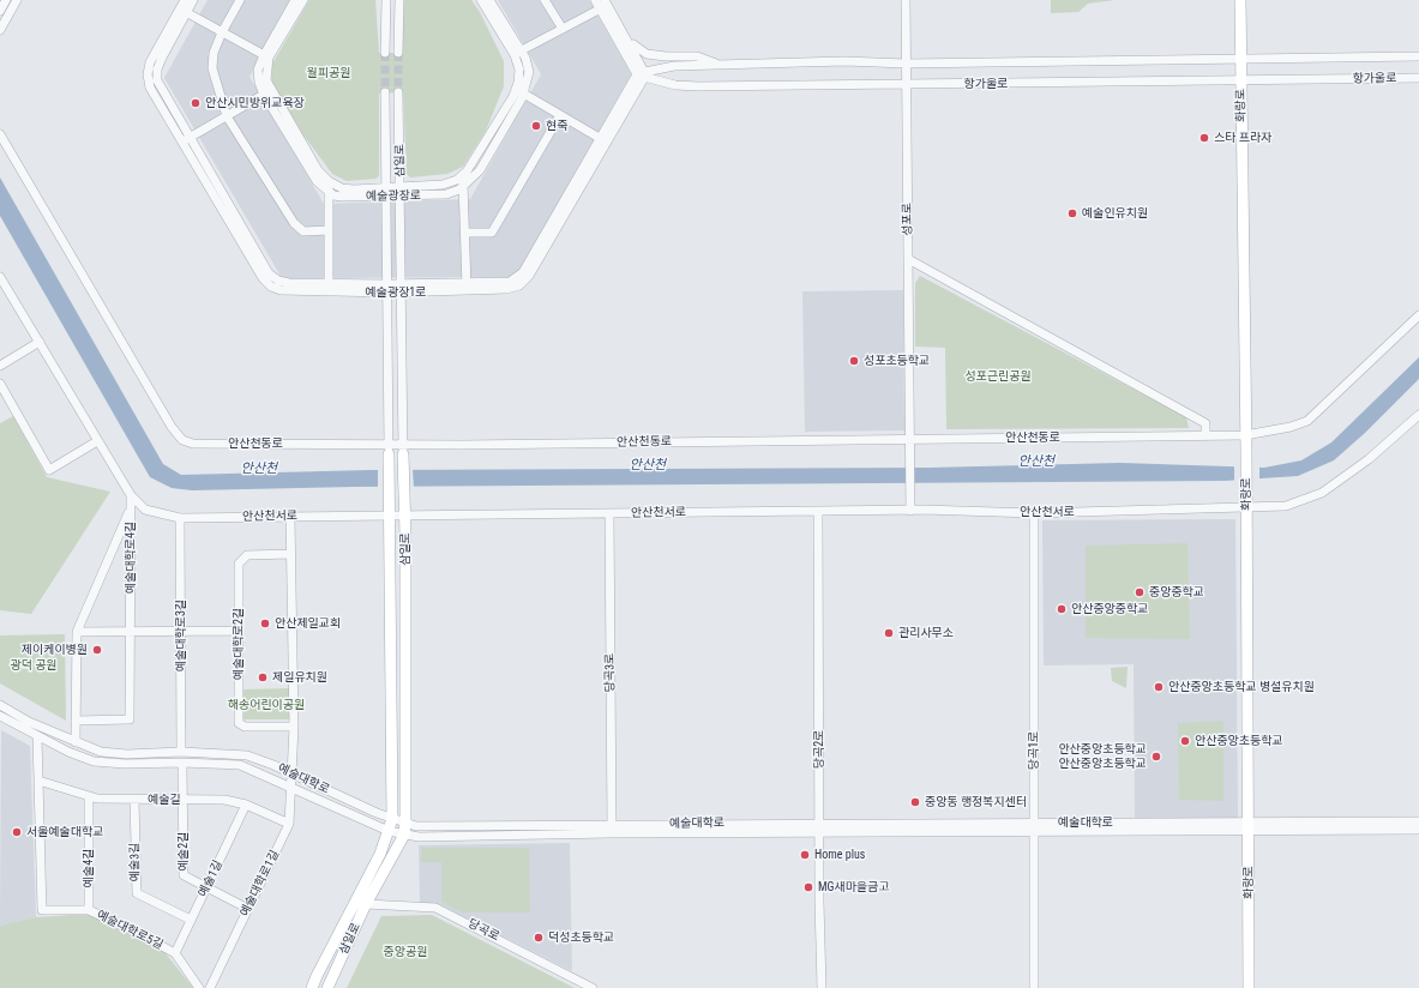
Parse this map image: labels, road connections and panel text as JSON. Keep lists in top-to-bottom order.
{
  "streets": {
    "main road": ["화랑로", "삼일로"],
    "street": [
      "항가울로",
      "예술광장로",
      "성포로",
      "예술광장1로",
      "안산천동로",
      "안산천서로",
      "예술대학로4길",
      "예술대학로3길",
      "예술대학로2길",
      "당곡3로",
      "당곡2로",
      "당곡1로",
      "예술대학로",
      "예술길",
      "예술2길",
      "예술3길",
      "예술4길",
      "예술1길",
      "예술대학로1길",
      "예술대학로5길",
      "당곡로"
    ]
  },
  "crossings": [
    ["항가울로", "화랑로"],
    ["항가울로", "성포로"],
    ["항가울로", "예술광장1로"],
    ["화랑로", "안산천동로"],
    ["화랑로", "안산천서로"],
    ["화랑로", "예술대학로"],
    ["삼일로", "예술광장로"],
    ["삼일로", "예술광장1로"],
    ["삼일로", "안산천동로"],
    ["삼일로", "안산천서로"],
    ["삼일로", "예술대학로"],
    ["삼일로", "당곡로"],
    ["성포로", "안산천동로"],
    ["성포로", "안산천서로"],
    ["안산천서로", "예술대학로3길"],
    ["안산천서로", "당곡3로"],
    ["안산천서로", "당곡2로"],
    ["안산천서로", "당곡1로"],
    ["예술대학로4길", "예술대학로"],
    ["예술대학로3길", "예술대학로"],
    ["당곡3로", "예술대학로"],
    ["당곡2로", "예술대학로"],
    ["당곡1로", "예술대학로"],
    ["예술대학로", "예술대학로1길"],
    ["예술대학로", "예술대학로5길"],
    ["예술길", "예술2길"],
    ["예술길", "예술3길"],
    ["예술길", "예술4길"],
    ["예술길", "예술1길"],
    ["예술길", "예술대학로1길"],
    ["예술길", "예술대학로5길"],
    ["예술2길", "예술1길"],
    ["예술3길", "예술1길"],
    ["예술4길", "예술대학로5길"],
    ["예술1길", "예술대학로5길"]
  ],
  "water": ["안산천"],
  "parks": [
    "월피공원",
    "성포근린공원",
    "광덕 공원",
    "해송어린이공원",
    "중앙공원"
  ],
  "places": [
    "안산시민방위교육장",
    "현죽",
    "스타 프라자",
    "예술인유치원",
    "성포초등학교",
    "중앙중학교",
    "안산중앙중학교",
    "안산제일교회",
    "관리사무소",
    "제이케이병원",
    "제일유치원",
    "안산중앙초등학교 병설유치원",
    "안산중앙초등학교",
    "안산중앙초등학교 안산중앙초등학교",
    "중앙동 행정복지센터",
    "서울예술대학교",
    "Home plus",
    "MG새마을금고",
    "덕성초등학교"
  ]
}
